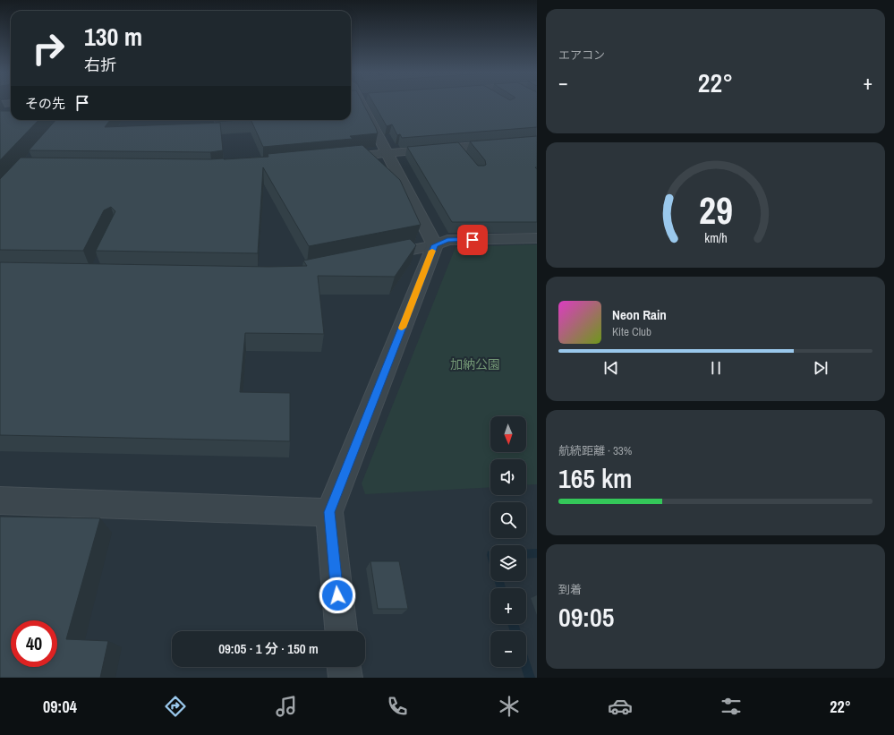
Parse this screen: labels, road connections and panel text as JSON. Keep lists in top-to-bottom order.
{
  "parks": ["加納公園"],
  "north": "bottom",
  "page": {
    "tile": [
      "エアコン",
      ["航続距離 · 33%", "165 km"],
      ["到着", "09:05"]
    ],
    "turn": ["130 m", "右折"],
    "heat": ["−", "22°", "+"],
    "then": "その先",
    "song": ["Neon Rain", "Kite Club"],
    "map_buttons": ["+", "−"],
    "limit": "40",
    "trip": "09:05 · 1 分 · 150 m",
    "tabs": ["09:04", "22°"],
    "gauge": ["29", "km/h"]
  }
}
